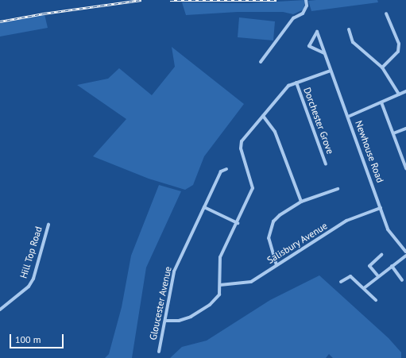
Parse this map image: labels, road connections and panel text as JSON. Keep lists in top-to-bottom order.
{
  "streets": {
    "street": [
      "Dorchester Grove",
      "Newhouse Road",
      "Salisbury Avenue",
      "Hill Top Road",
      "Gloucester Avenue"
    ]
  },
  "crossings": [
    ["Newhouse Road", "Salisbury Avenue"]
  ],
  "scale_bar": "100 m"
}
